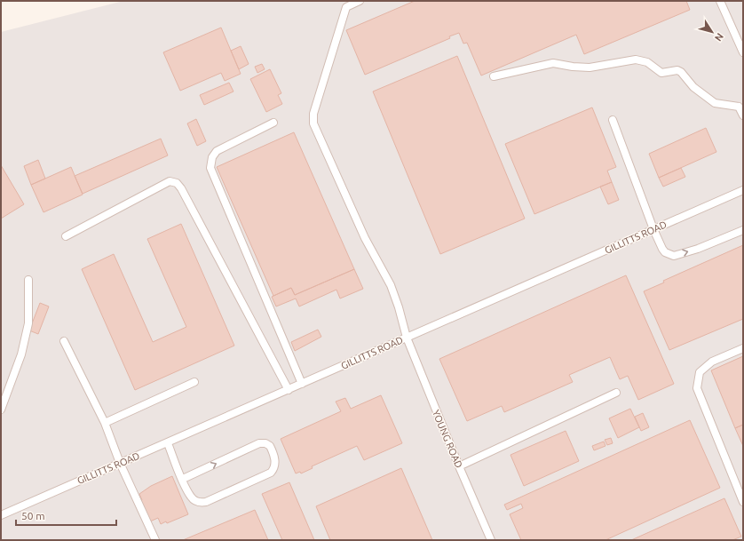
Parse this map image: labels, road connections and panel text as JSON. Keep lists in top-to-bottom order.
{
  "streets": {
    "lane": ["GILLITTS ROAD", "YOUNG ROAD"]
  },
  "crossings": [
    ["GILLITTS ROAD", "YOUNG ROAD"]
  ],
  "scale_bar": "50 m",
  "north": "bottom right"
}
